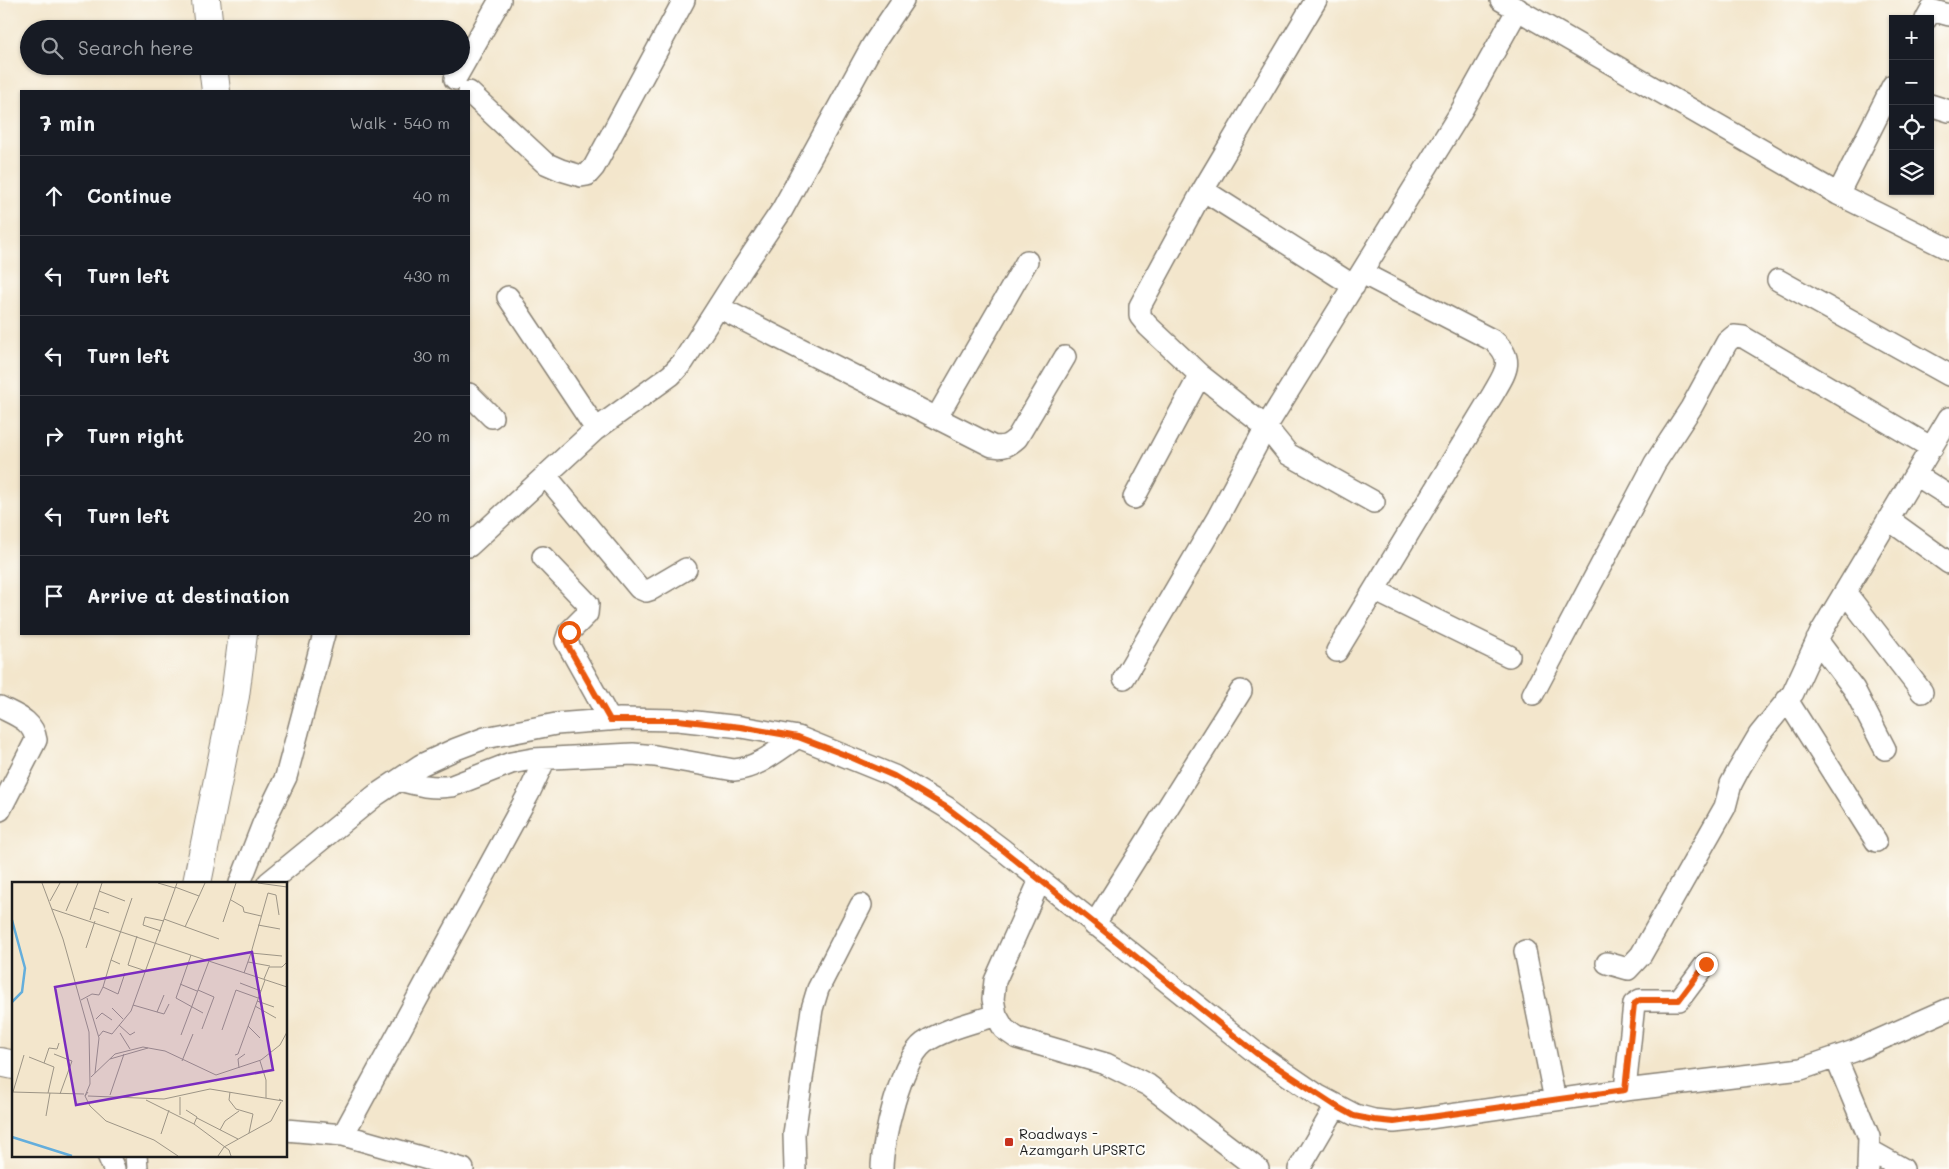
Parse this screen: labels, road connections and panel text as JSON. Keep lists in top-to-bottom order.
{
  "places": {
    "transit": ["Roadways - Azamgarh UPSRTC"]
  },
  "page": {
    "map_buttons": ["+", "−"],
    "search": "Search here",
    "heading": ["7 min", "Walk · 540 m"],
    "list": [
      ["Continue", "40 m"],
      ["Turn left", "430 m"],
      ["Turn left", "30 m"],
      ["Turn right", "20 m"],
      ["Turn left", "20 m"],
      "Arrive at destination"
    ]
  }
}
